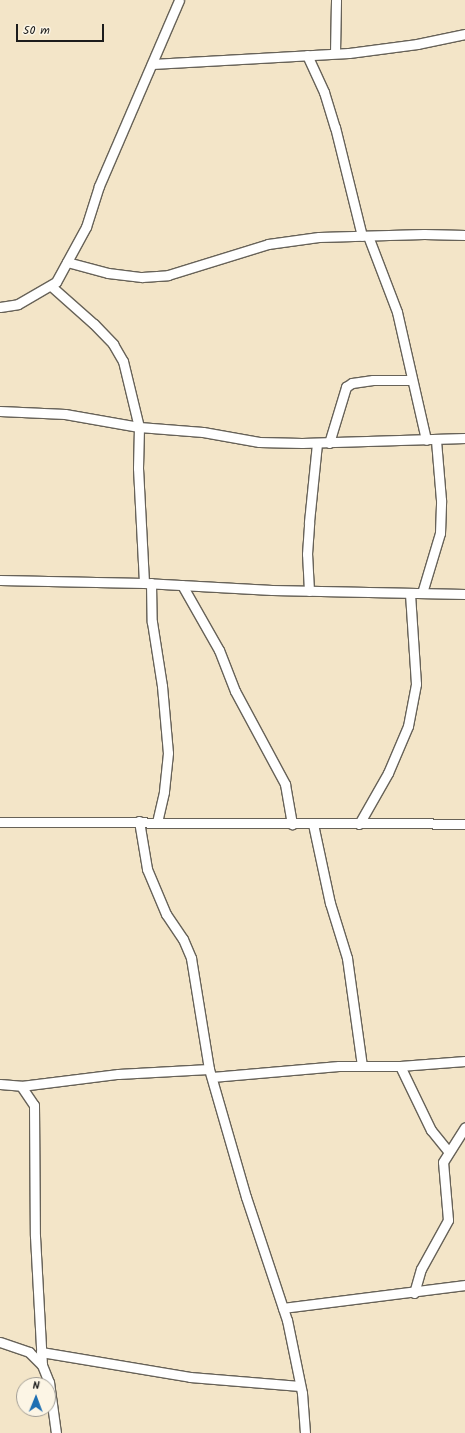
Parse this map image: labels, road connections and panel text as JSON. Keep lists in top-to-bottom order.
{
  "scale_bar": "50 m",
  "north": "top"
}
